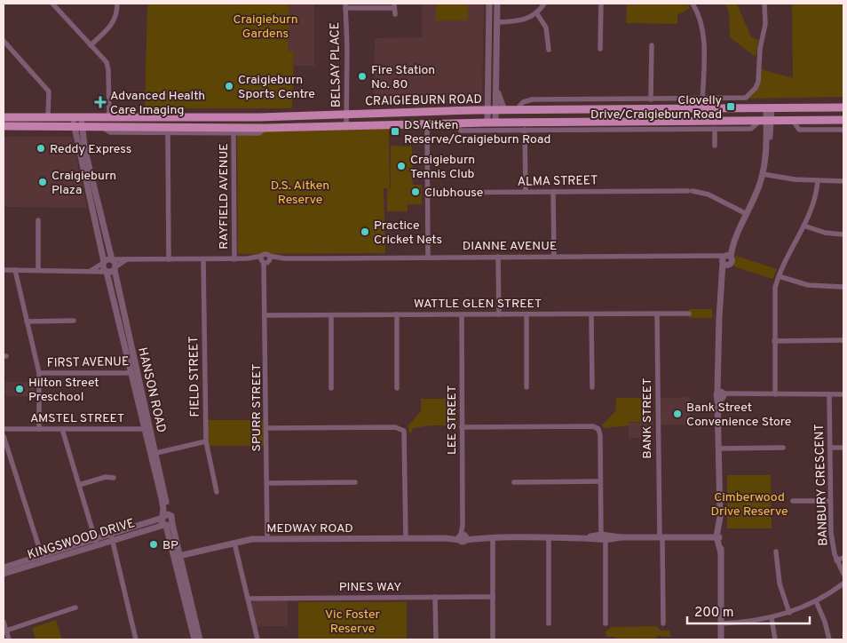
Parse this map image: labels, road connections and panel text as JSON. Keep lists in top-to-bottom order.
{
  "streets": {
    "main road": ["CRAIGIEBURN ROAD"],
    "street": [
      "BELSAY PLACE",
      "ALMA STREET",
      "RAYFIELD AVENUE",
      "DIANNE AVENUE",
      "WATTLE GLEN STREET",
      "FIRST AVENUE",
      "FIELD STREET",
      "HANSON ROAD",
      "SPURR STREET",
      "AMSTEL STREET",
      "BANK STREET",
      "LEE STREET",
      "BANBURY CRESCENT",
      "MEDWAY ROAD",
      "KINGSWOOD DRIVE",
      "PINES WAY"
    ]
  },
  "crossings": [
    ["BELSAY PLACE", "CRAIGIEBURN ROAD"],
    ["CRAIGIEBURN ROAD", "RAYFIELD AVENUE"],
    ["RAYFIELD AVENUE", "DIANNE AVENUE"],
    ["DIANNE AVENUE", "FIELD STREET"],
    ["DIANNE AVENUE", "HANSON ROAD"],
    ["DIANNE AVENUE", "SPURR STREET"],
    ["WATTLE GLEN STREET", "SPURR STREET"],
    ["WATTLE GLEN STREET", "BANK STREET"],
    ["WATTLE GLEN STREET", "LEE STREET"],
    ["FIRST AVENUE", "HANSON ROAD"],
    ["HANSON ROAD", "AMSTEL STREET"],
    ["HANSON ROAD", "KINGSWOOD DRIVE"],
    ["SPURR STREET", "MEDWAY ROAD"],
    ["BANK STREET", "MEDWAY ROAD"],
    ["LEE STREET", "MEDWAY ROAD"]
  ],
  "parks": [
    "Craigieburn Gardens",
    "D.S. Aitken Reserve",
    "Cimberwood Drive Reserve",
    "Vic Foster Reserve"
  ],
  "places": {
    "other": [
      "Fire Station No. 80",
      "Craigieburn Sports Centre",
      "Reddy Express",
      "Craigieburn Tennis Club",
      "Craigieburn Plaza",
      "Clubhouse",
      "Practice Cricket Nets",
      "Hilton Street Preschool",
      "Bank Street Convenience Store",
      "BP"
    ],
    "health": ["Advanced Health Care Imaging"],
    "transit": ["Clovelly Drive/Craigieburn Road", "DS Aitken Reserve/Craigieburn Road"]
  },
  "scale_bar": "200 m"
}
